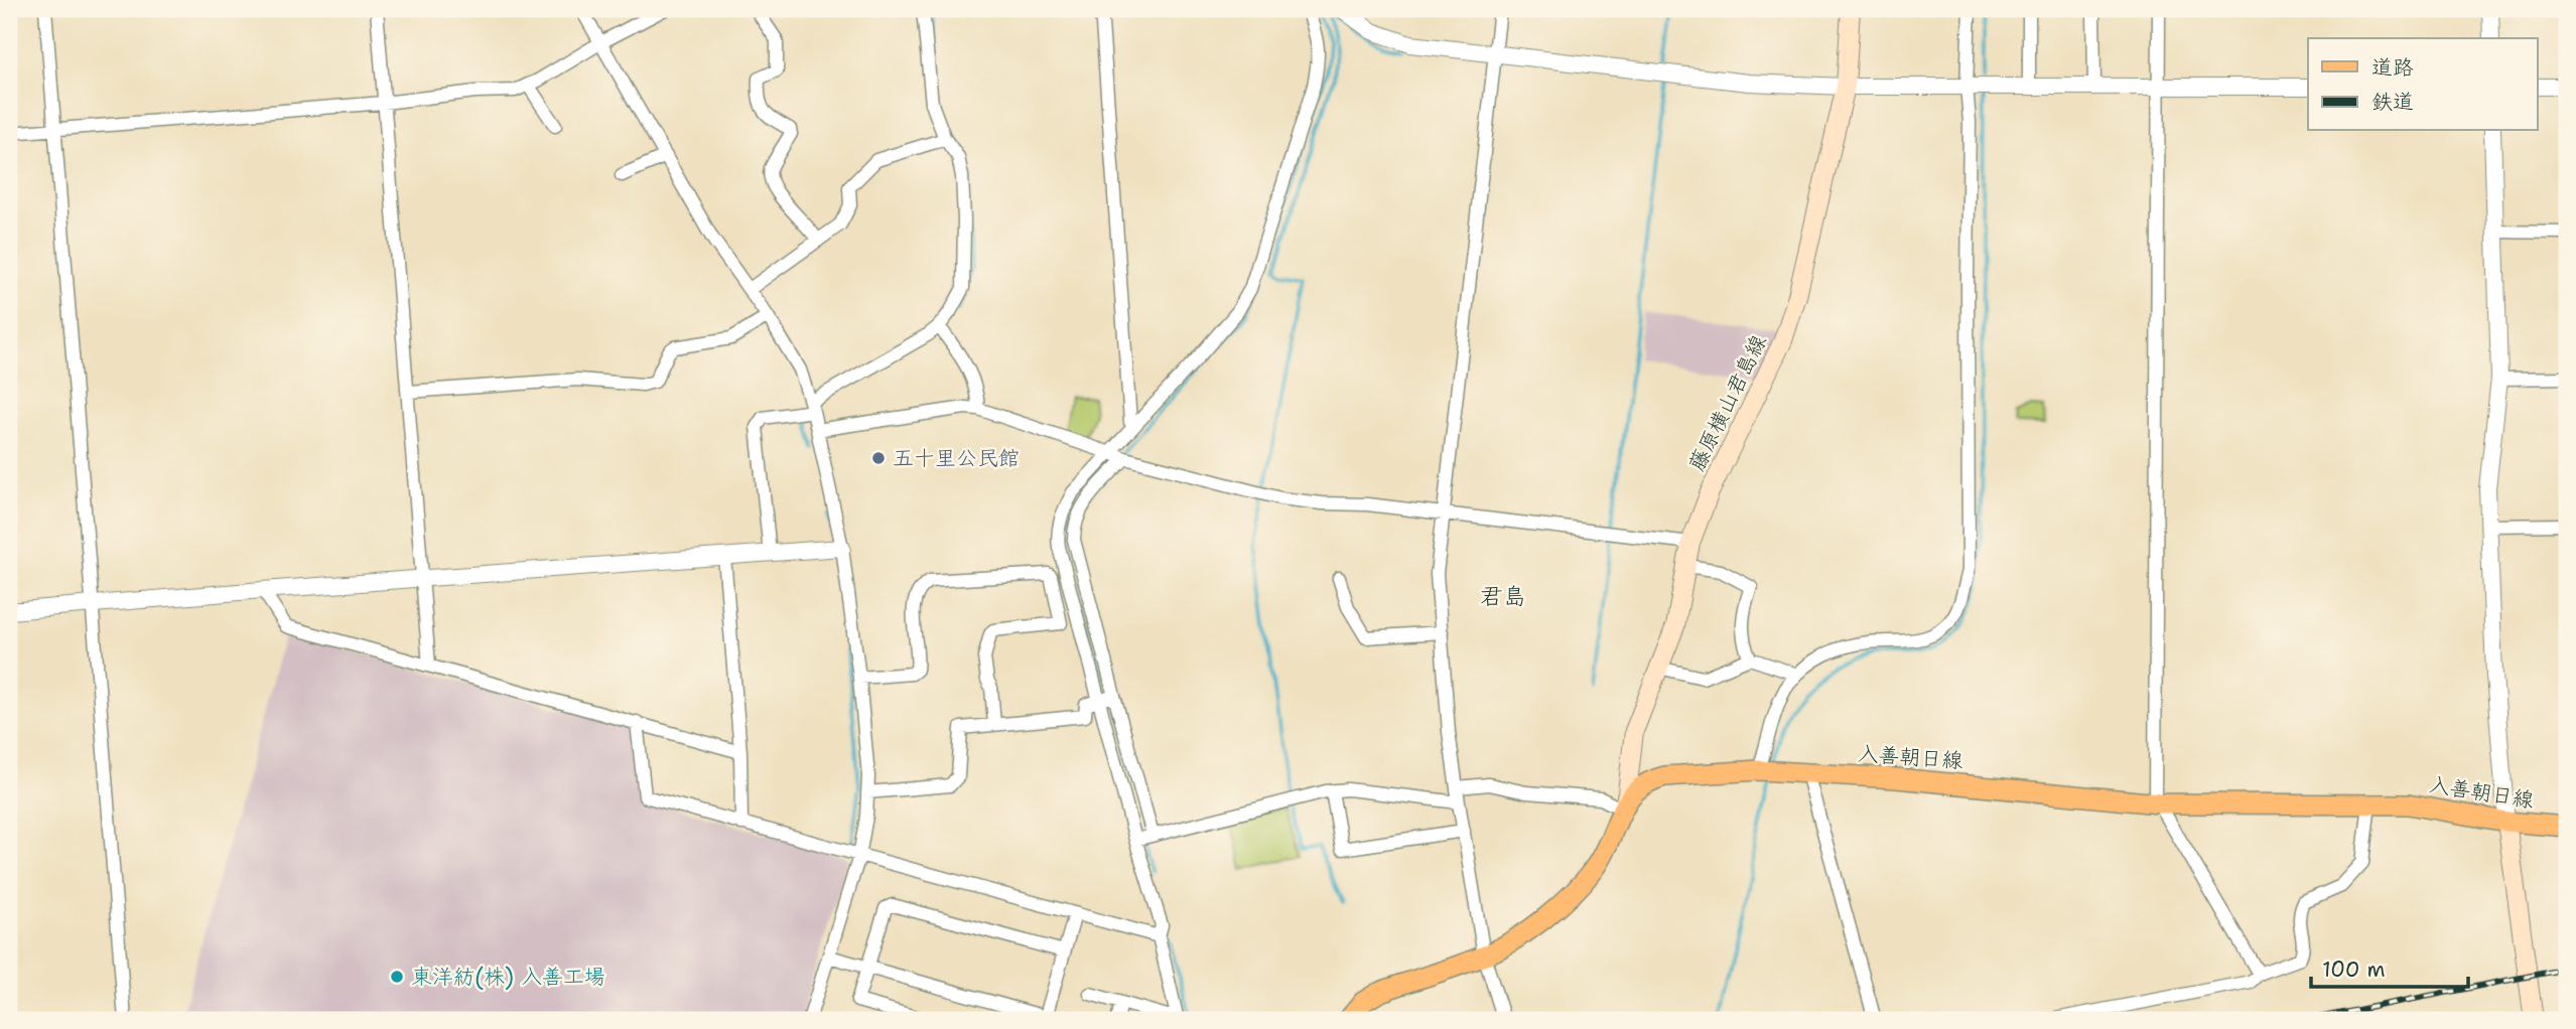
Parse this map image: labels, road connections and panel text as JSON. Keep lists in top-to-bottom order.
{
  "streets": {
    "main road": ["藤原横山君島線", "入善朝日線"]
  },
  "crossings": [
    ["藤原横山君島線", "入善朝日線"]
  ],
  "districts": ["君島"],
  "places": ["五十里公民館", "東洋紡(株) 入善工場"],
  "legend": ["道路", "鉄道"],
  "scale_bar": "100 m"
}
